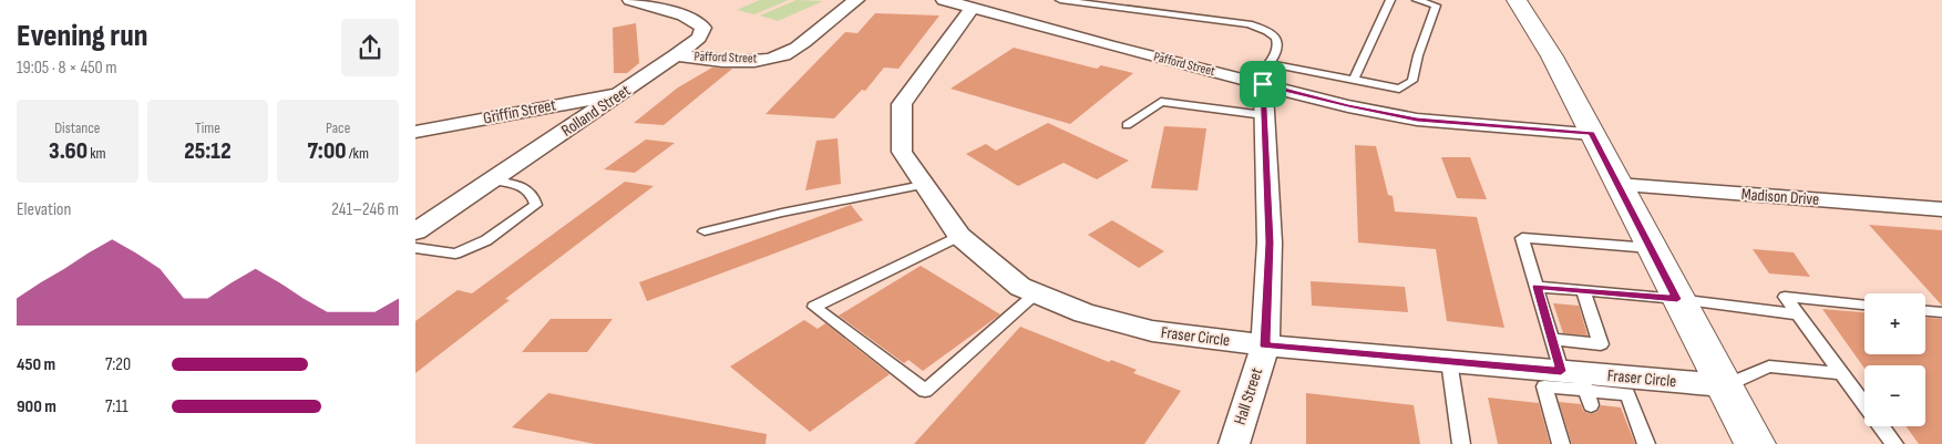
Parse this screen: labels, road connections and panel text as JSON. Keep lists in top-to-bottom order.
{
  "streets": {
    "street": [
      "Pafford Street",
      "Rolland Street",
      "Griffin Street",
      "Madison Drive",
      "Fraser Circle",
      "Hall Street"
    ]
  },
  "crossings": [
    ["Pafford Street", "Rolland Street"],
    ["Pafford Street", "Fraser Circle"],
    ["Pafford Street", "Hall Street"],
    ["Rolland Street", "Griffin Street"],
    ["Fraser Circle", "Hall Street"]
  ],
  "page": {
    "heading": ["Evening run", "19:05 · 8 × 450 m"],
    "stats": [
      ["Distance", "3.60 km"],
      ["Time", "25:12"],
      ["Pace", "7:00 /km"]
    ],
    "chart": ["Elevation", "241–246 m"],
    "map_buttons": ["+", "−"],
    "list": [
      {
        "name": "450 m",
        "note": "7:20"
      },
      {
        "name": "900 m",
        "note": "7:11"
      }
    ]
  }
}
